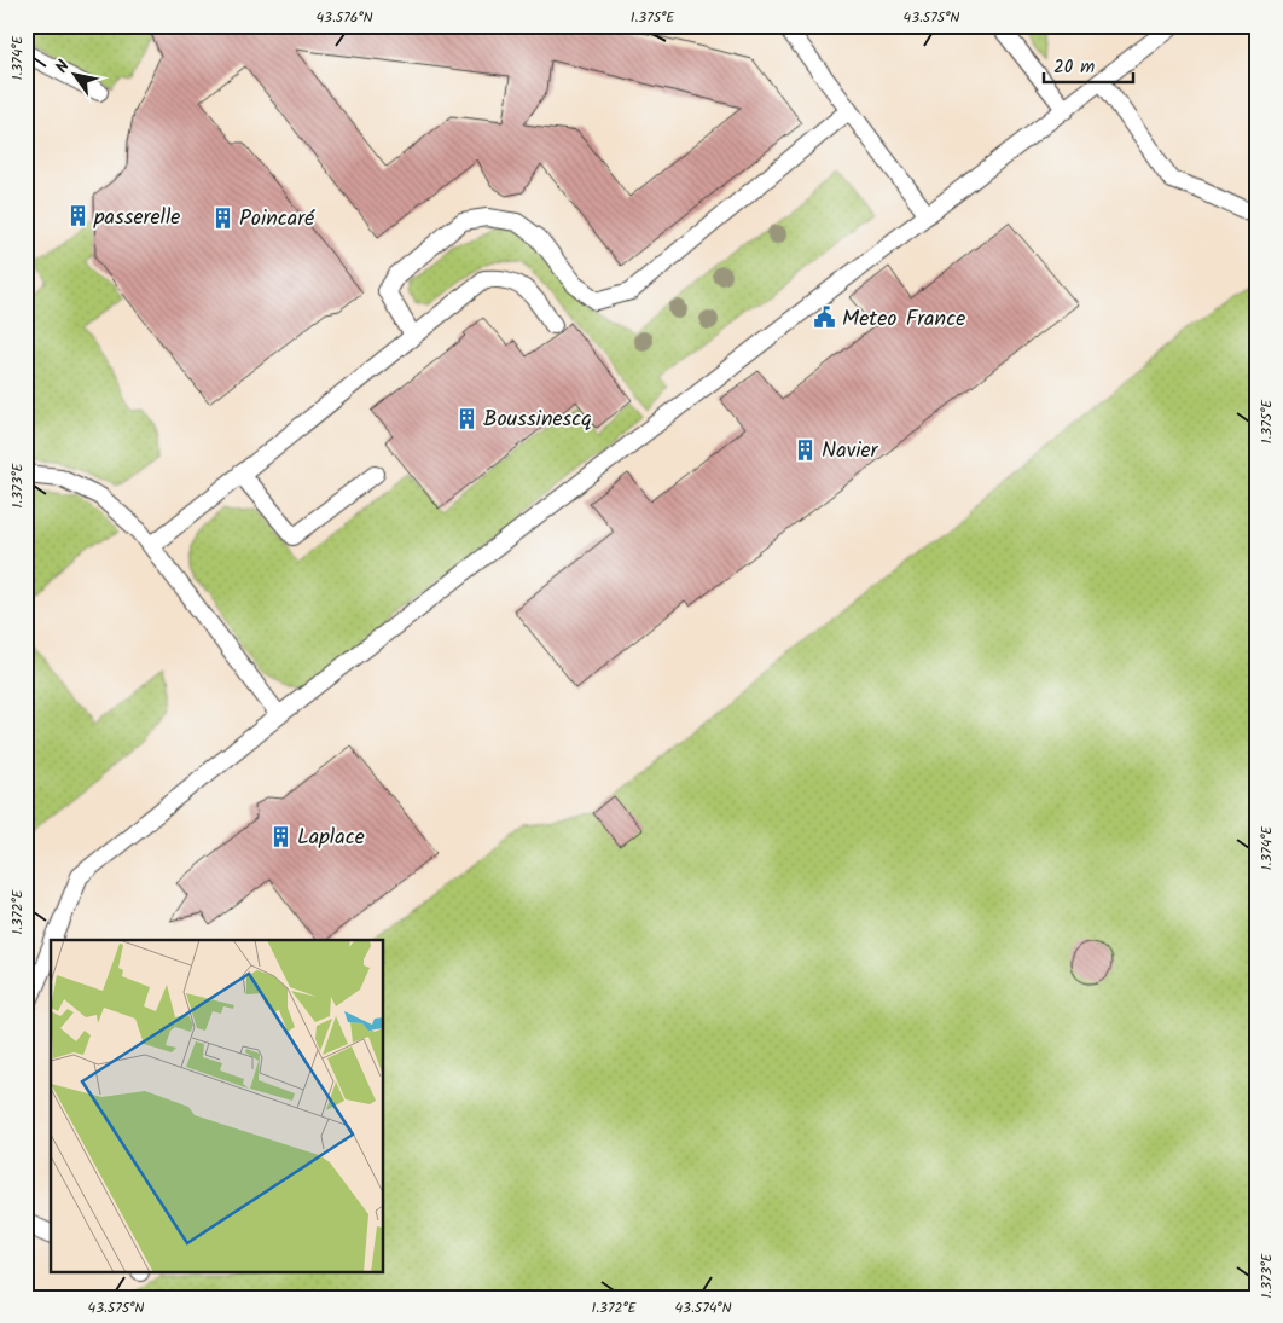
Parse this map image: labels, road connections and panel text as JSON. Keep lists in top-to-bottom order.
{
  "places": {
    "building": [
      "passerelle",
      "Poincaré",
      "Boussinescq",
      "Navier",
      "Laplace"
    ],
    "public building": ["Meteo France"]
  },
  "scale_bar": "20 m",
  "north": "top left",
  "coordinates": [
    "43.576°N",
    "1.375°E",
    "43.575°N",
    "1.374°E",
    "1.373°E",
    "1.372°E",
    "43.574°N"
  ]
}
